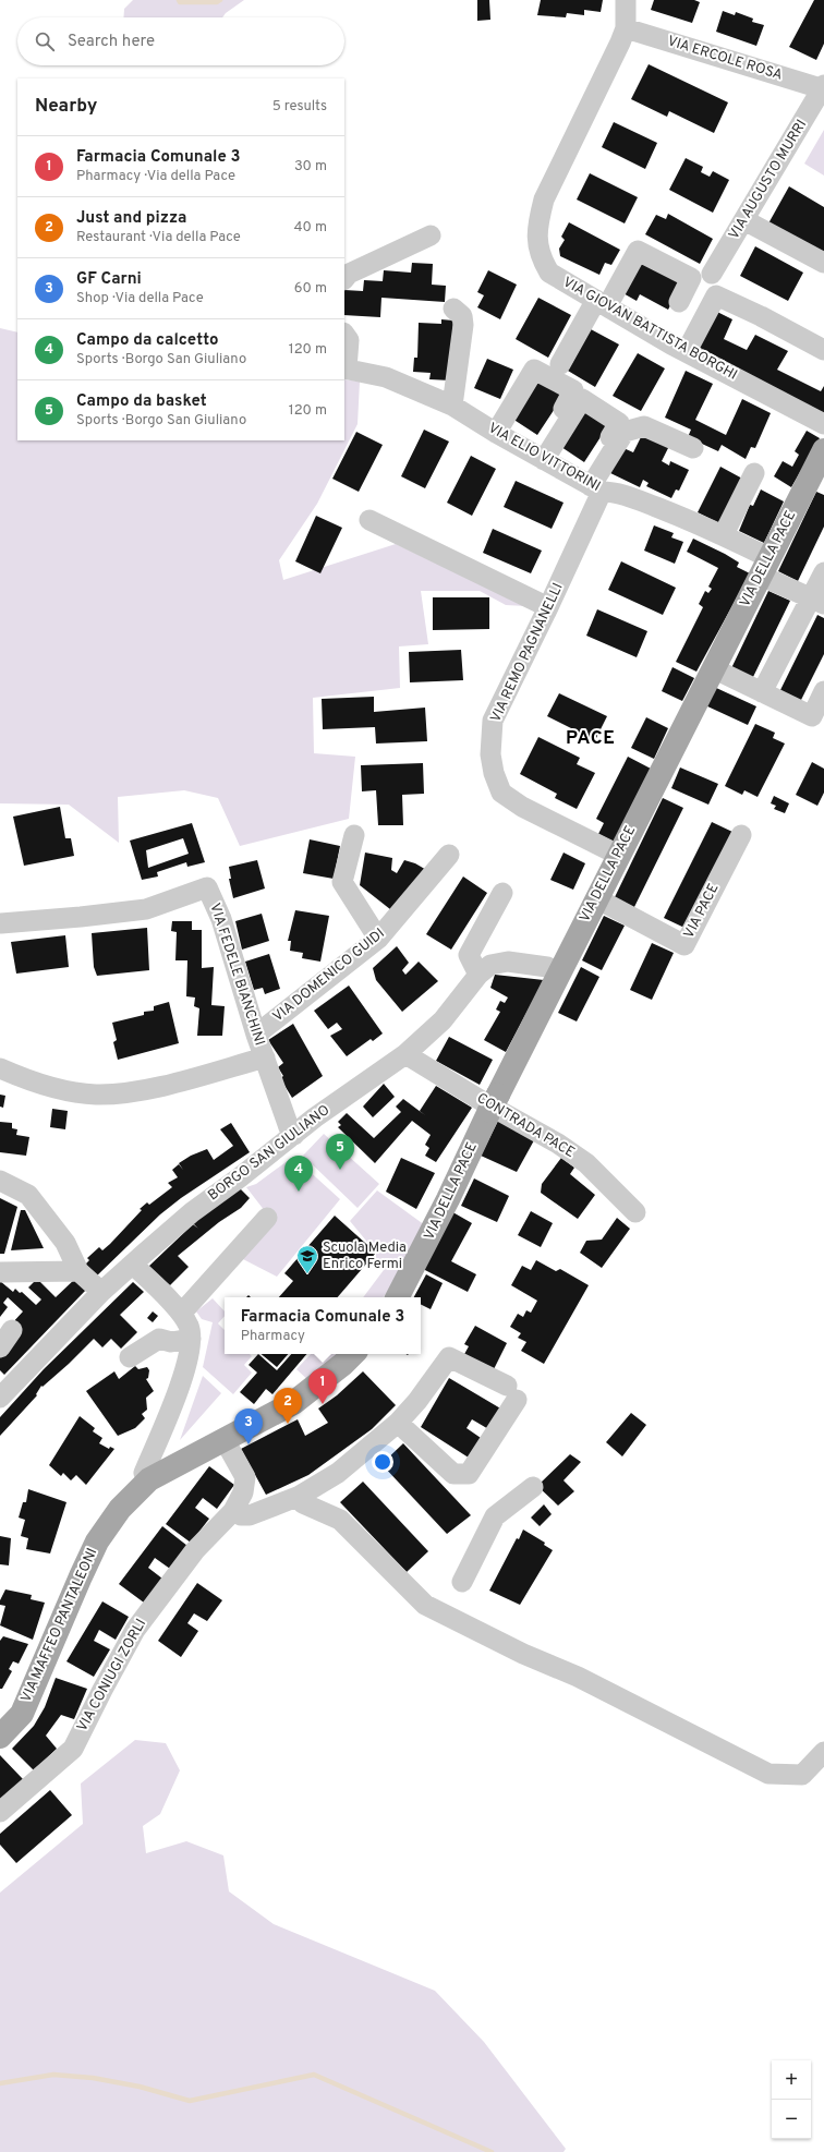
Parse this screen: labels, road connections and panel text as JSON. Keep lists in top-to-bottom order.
{
  "streets": {
    "main road": ["VIA DELLA PACE", "VIA MAFFEO PANTALEONI"],
    "street": [
      "VIA ERCOLE ROSA",
      "VIA AUGUSTO MURRI",
      "VIA GIOVAN BATTISTA BORGHI",
      "VIA ELIO VITTORINI",
      "VIA REMO PAGNANELLI",
      "VIA PACE",
      "VIA FEDELE BIANCHINI",
      "VIA DOMENICO GUIDI",
      "CONTRADA PACE",
      "BORGO SAN GIULIANO",
      "VIA CONIUGI ZORLI"
    ]
  },
  "crossings": [
    ["VIA ERCOLE ROSA", "VIA AUGUSTO MURRI"],
    ["VIA ERCOLE ROSA", "VIA GIOVAN BATTISTA BORGHI"],
    ["VIA ELIO VITTORINI", "VIA DELLA PACE"],
    ["VIA ELIO VITTORINI", "VIA REMO PAGNANELLI"],
    ["VIA DELLA PACE", "VIA REMO PAGNANELLI"],
    ["VIA DELLA PACE", "VIA PACE"],
    ["VIA DELLA PACE", "BORGO SAN GIULIANO"],
    ["VIA FEDELE BIANCHINI", "VIA DOMENICO GUIDI"],
    ["VIA FEDELE BIANCHINI", "BORGO SAN GIULIANO"],
    ["CONTRADA PACE", "BORGO SAN GIULIANO"],
    ["VIA MAFFEO PANTALEONI", "VIA CONIUGI ZORLI"]
  ],
  "districts": ["PACE"],
  "places": {
    "school or university": ["Scuola Media Enrico Fermi"]
  },
  "page": {
    "search": "Search here",
    "heading": ["Nearby", "5 results"],
    "list": [
      {
        "mark": "1",
        "name": "Farmacia Comunale 3",
        "note": "Pharmacy · Via della Pace",
        "value": "30 m"
      },
      {
        "mark": "2",
        "name": "Just and pizza",
        "note": "Restaurant · Via della Pace",
        "value": "40 m"
      },
      {
        "mark": "3",
        "name": "GF Carni",
        "note": "Shop · Via della Pace",
        "value": "60 m"
      },
      {
        "mark": "4",
        "name": "Campo da calcetto",
        "note": "Sports · Borgo San Giuliano",
        "value": "120 m"
      },
      {
        "mark": "5",
        "name": "Campo da basket",
        "note": "Sports · Borgo San Giuliano",
        "value": "120 m"
      }
    ],
    "pins": [
      "5",
      "4",
      "1",
      "2",
      "3"
    ],
    "popup": ["Farmacia Comunale 3", "Pharmacy"],
    "map_buttons": ["+", "−"]
  }
}
